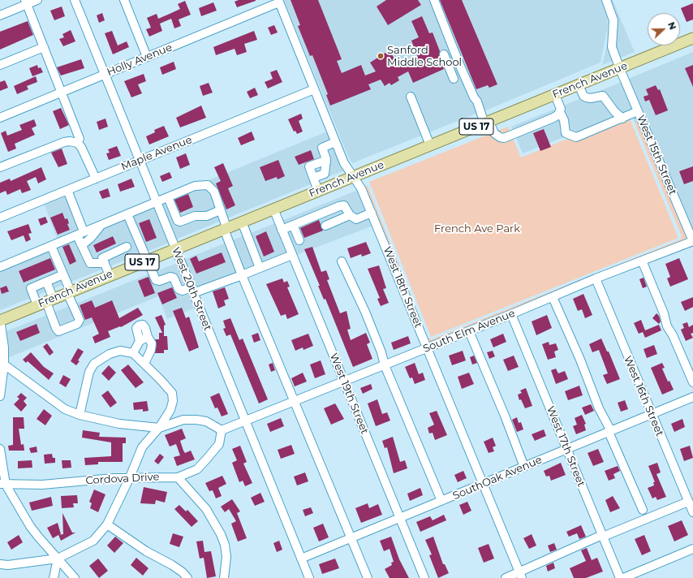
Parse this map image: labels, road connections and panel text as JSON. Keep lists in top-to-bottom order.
{
  "streets": {
    "main road": ["French Avenue", "US 17"],
    "street": [
      "Holly Avenue",
      "Maple Avenue",
      "West 15th Street",
      "West 18th Street",
      "West 20th Street",
      "South Elm Avenue",
      "West 19th Street",
      "West 16th Street",
      "West 17th Street",
      "SouthOak Avenue",
      "Cordova Drive"
    ]
  },
  "crossings": [
    ["Holly Avenue", "West 18th Street"],
    ["Holly Avenue", "West 20th Street"],
    ["French Avenue", "West 15th Street"],
    ["French Avenue", "West 18th Street"],
    ["French Avenue", "West 20th Street"],
    ["French Avenue", "West 19th Street"],
    ["Maple Avenue", "West 18th Street"],
    ["Maple Avenue", "West 20th Street"],
    ["West 15th Street", "South Elm Avenue"],
    ["West 18th Street", "South Elm Avenue"],
    ["West 18th Street", "SouthOak Avenue"],
    ["West 20th Street", "South Elm Avenue"],
    ["West 20th Street", "SouthOak Avenue"],
    ["South Elm Avenue", "West 19th Street"],
    ["South Elm Avenue", "West 16th Street"],
    ["South Elm Avenue", "West 17th Street"],
    ["South Elm Avenue", "Cordova Drive"],
    ["West 19th Street", "SouthOak Avenue"],
    ["West 16th Street", "SouthOak Avenue"],
    ["West 17th Street", "SouthOak Avenue"]
  ],
  "parks": ["French Ave Park"],
  "places": ["Sanford Middle School"],
  "north": "right"
}
